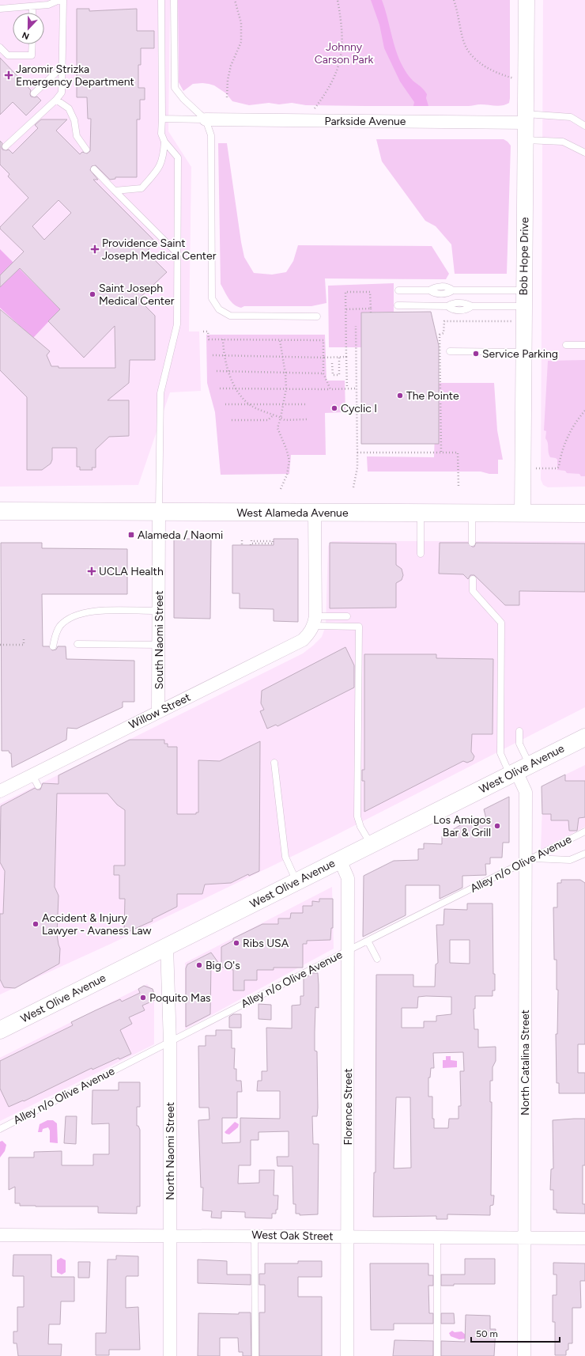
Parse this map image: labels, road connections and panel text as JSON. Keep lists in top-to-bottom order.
{
  "streets": {
    "main road": ["West Alameda Avenue", "West Olive Avenue"],
    "street": [
      "Parkside Avenue",
      "Bob Hope Drive",
      "South Naomi Street",
      "Willow Street",
      "North Catalina Street",
      "Florence Street",
      "North Naomi Street",
      "West Oak Street"
    ],
    "lane": ["Alley n/o Olive Avenue"]
  },
  "crossings": [
    ["Parkside Avenue", "Bob Hope Drive"],
    ["Bob Hope Drive", "West Alameda Avenue"],
    ["West Alameda Avenue", "South Naomi Street"],
    ["South Naomi Street", "Willow Street"],
    ["West Olive Avenue", "North Catalina Street"],
    ["West Olive Avenue", "Florence Street"],
    ["West Olive Avenue", "North Naomi Street"],
    ["Alley n/o Olive Avenue", "North Catalina Street"],
    ["Alley n/o Olive Avenue", "Florence Street"],
    ["Alley n/o Olive Avenue", "North Naomi Street"],
    ["North Catalina Street", "West Oak Street"],
    ["Florence Street", "West Oak Street"],
    ["North Naomi Street", "West Oak Street"]
  ],
  "parks": ["Johnny Carson Park"],
  "places": {
    "health": ["Jaromir Strizka Emergency Department", "Providence Saint Joseph Medical Center", "UCLA Health"],
    "other": [
      "Saint Joseph Medical Center",
      "Service Parking",
      "The Pointe",
      "Cyclic I",
      "Los Amigos Bar & Grill",
      "Accident & Injury Lawyer - Avaness Law",
      "Ribs USA",
      "Big O's",
      "Poquito Mas"
    ],
    "transit": ["Alameda / Naomi"]
  },
  "scale_bar": "50 m",
  "north": "bottom"
}
